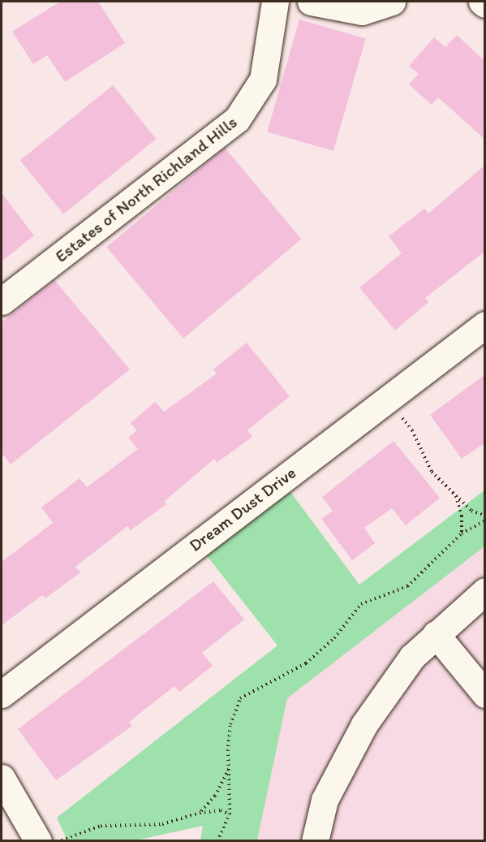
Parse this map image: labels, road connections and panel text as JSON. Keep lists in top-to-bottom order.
{
  "streets": {
    "street": ["Estates of North Richland Hills", "Dream Dust Drive"]
  }
}
